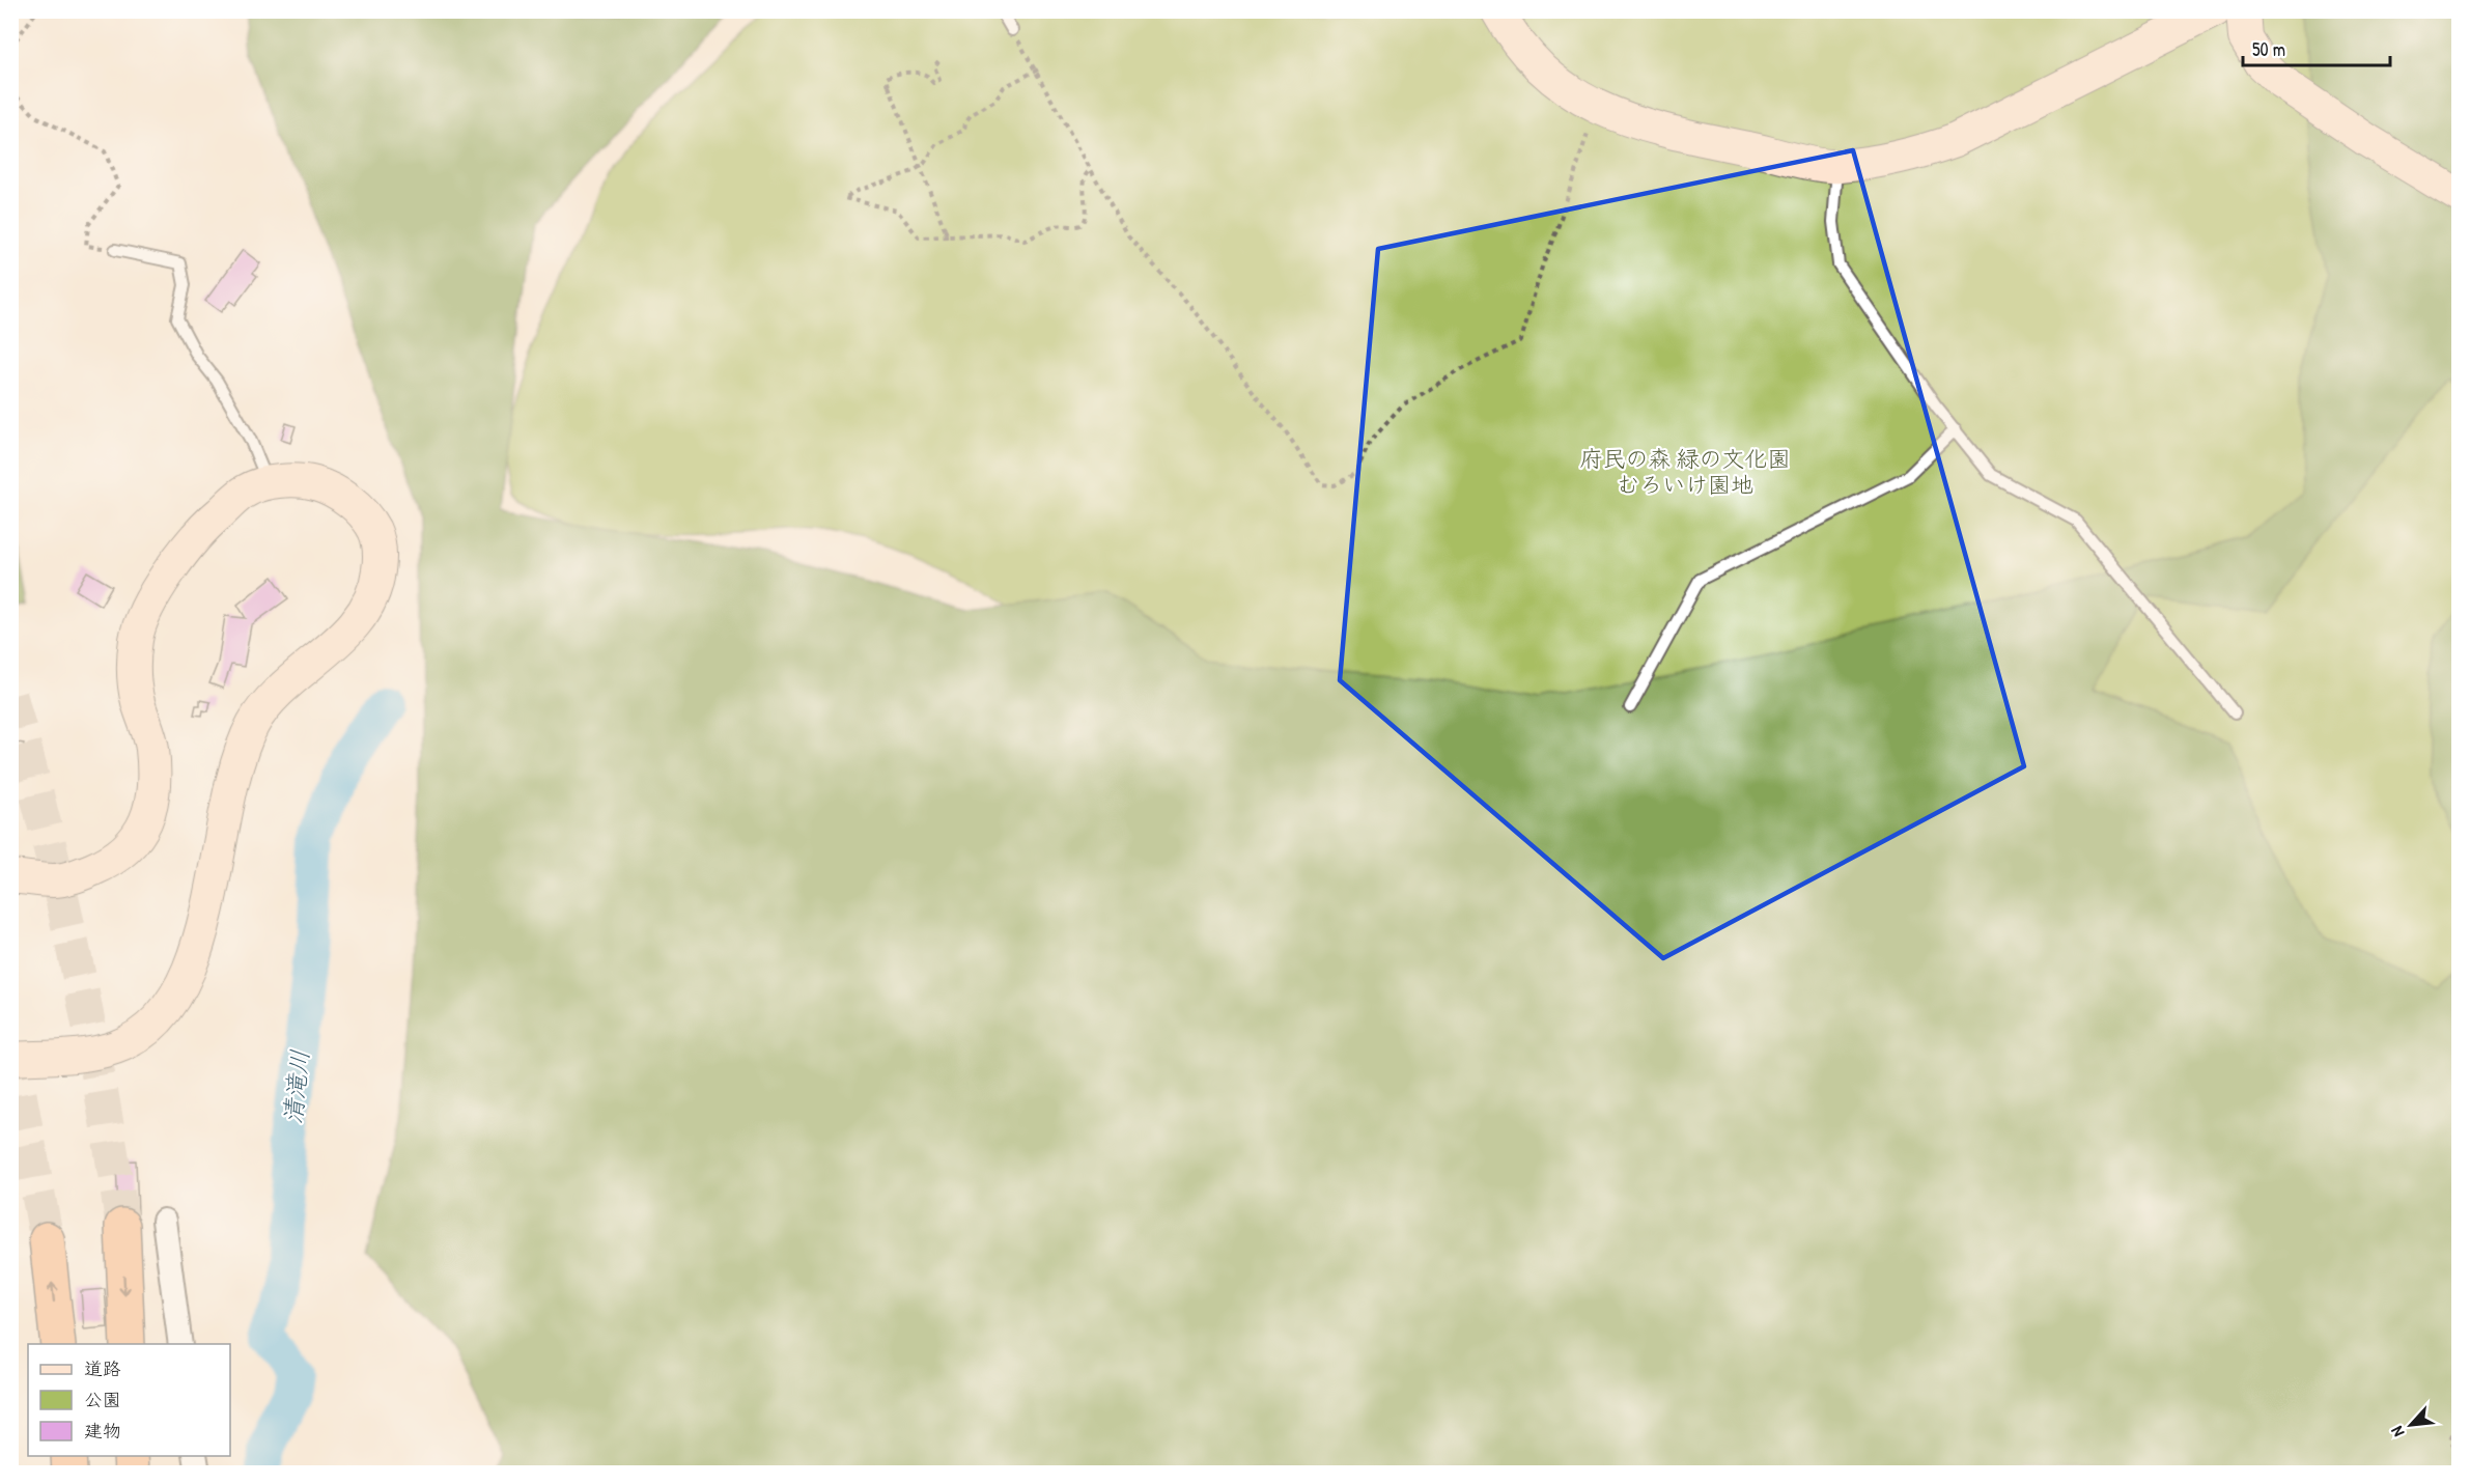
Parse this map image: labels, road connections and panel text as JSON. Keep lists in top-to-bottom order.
{
  "water": ["清滝川"],
  "parks": ["府民の森 緑の文化園 むろいけ園地"],
  "legend": ["道路", "公園", "建物"],
  "scale_bar": "50 m",
  "north": "bottom left"
}
